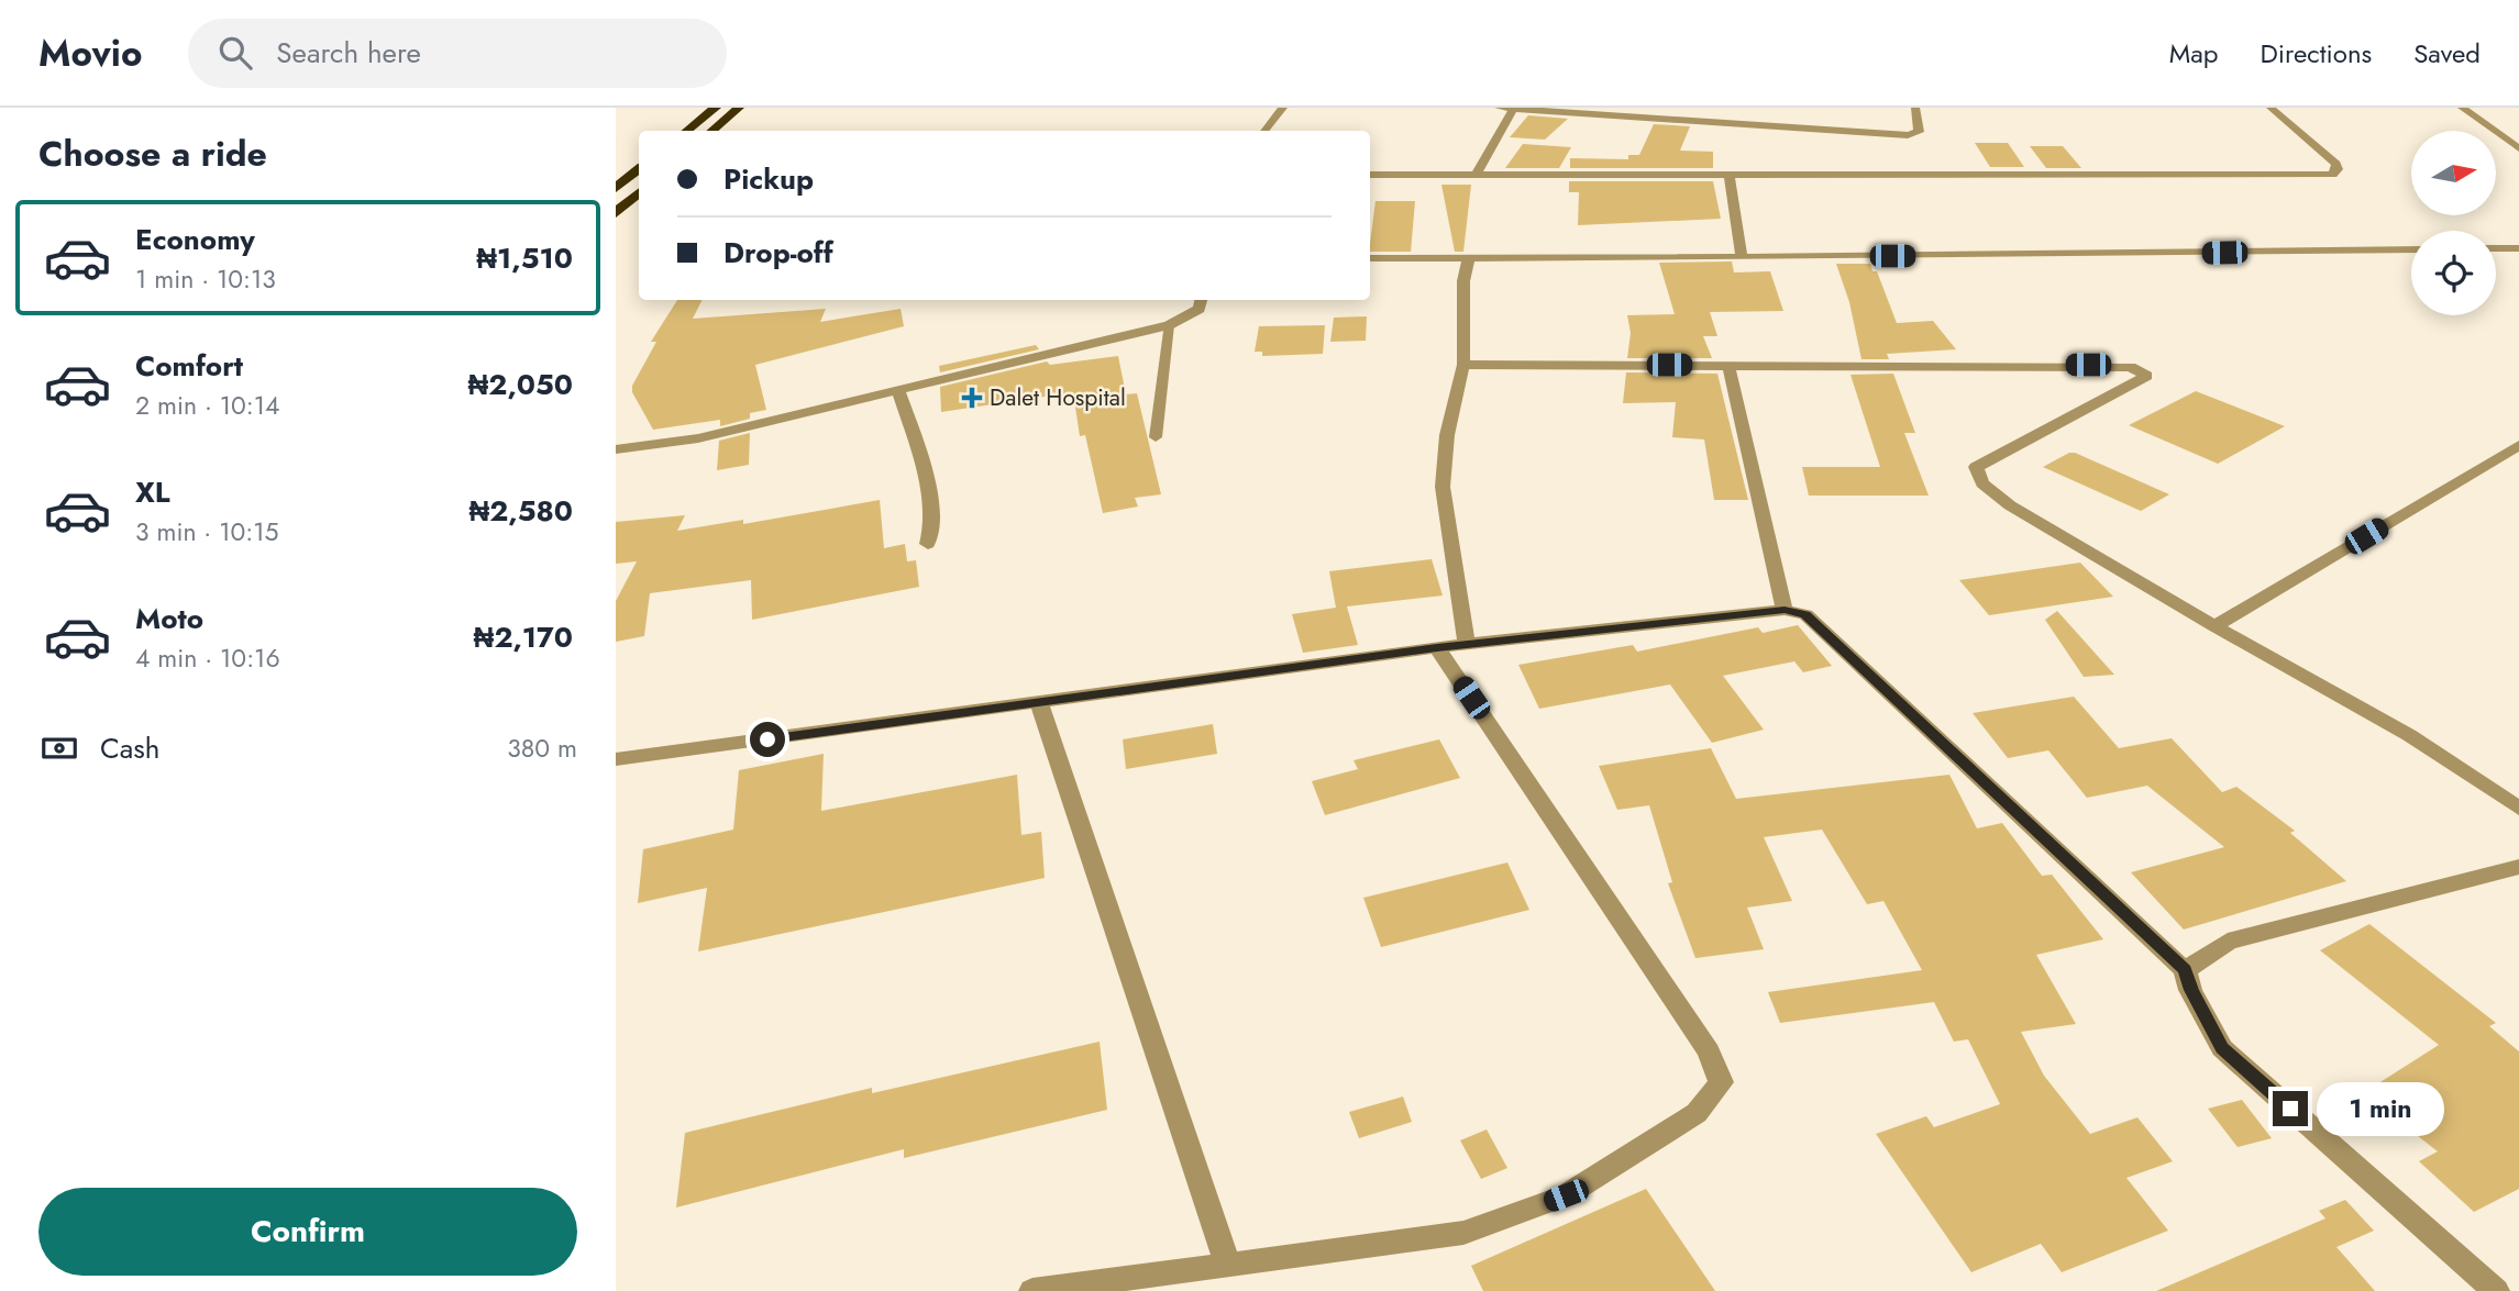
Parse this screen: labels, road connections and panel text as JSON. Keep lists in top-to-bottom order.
{
  "places": {
    "health": ["Dalet Hospital"]
  },
  "north": "right",
  "page": {
    "header": "Movio",
    "search": "Search here",
    "nav": ["Map", "Directions", "Saved"],
    "heading": "Choose a ride",
    "banner": ["Pickup", "Drop-off"],
    "list": [
      {
        "name": "Economy",
        "note": "1 min · 10:13",
        "value": "₦1,510"
      },
      {
        "name": "Comfort",
        "note": "2 min · 10:14",
        "value": "₦2,050"
      },
      {
        "name": "XL",
        "note": "3 min · 10:15",
        "value": "₦2,580"
      },
      {
        "name": "Moto",
        "note": "4 min · 10:16",
        "value": "₦2,170"
      }
    ],
    "pay": ["Cash", "380 m"],
    "bubble": "1 min",
    "buttons": "Confirm"
  }
}
